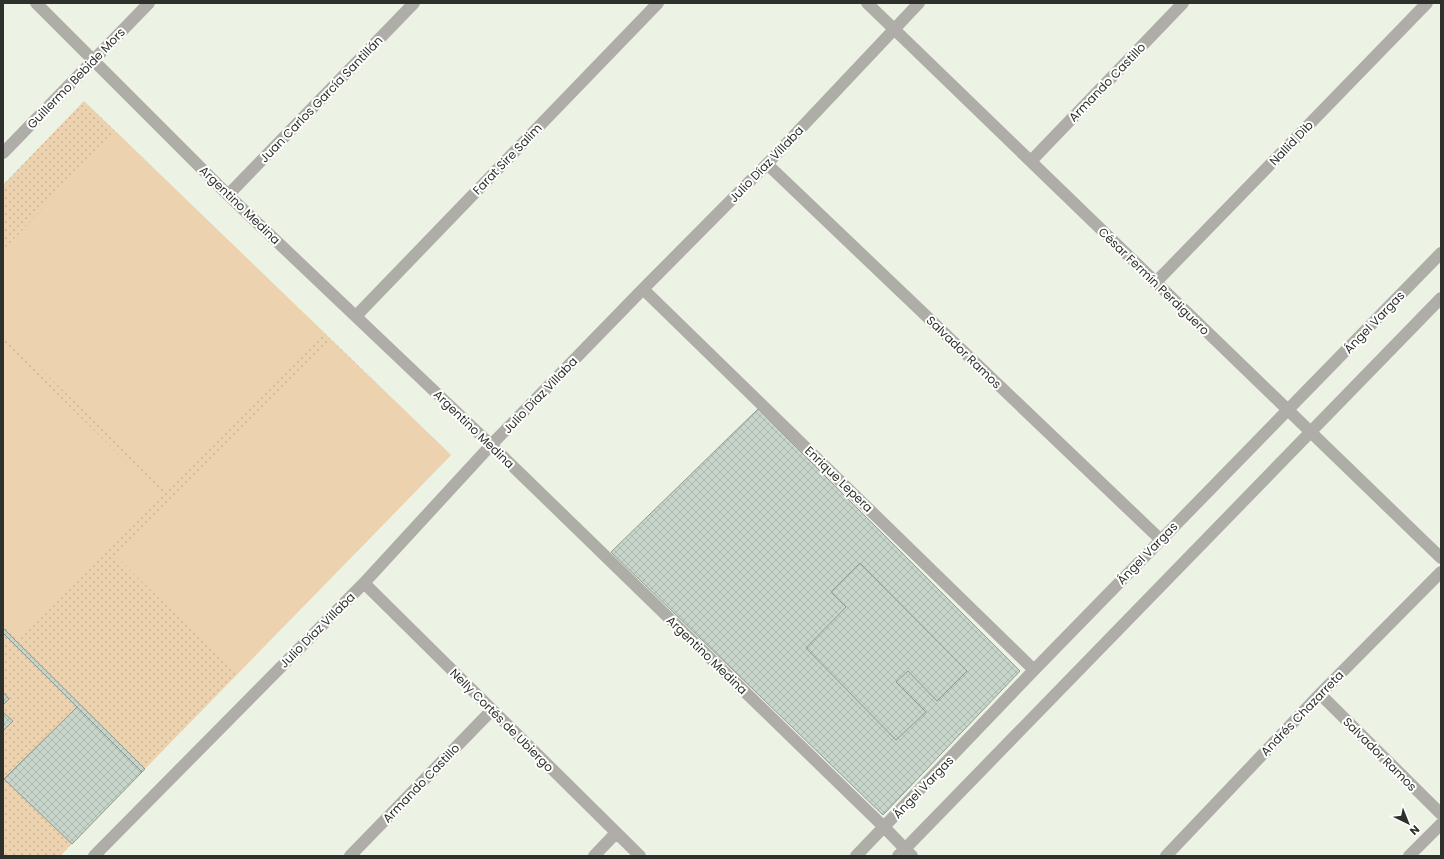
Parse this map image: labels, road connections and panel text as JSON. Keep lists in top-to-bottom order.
{
  "streets": {
    "street": [
      "Guillermo Bebide Mors",
      "Armando Castillo",
      "Juan Carlos García Santillán",
      "Nallid Dib",
      "Farat Sire Salim",
      "Julio Díaz Villaba",
      "Argentino Medina",
      "César Fermín Perdiguero",
      "Ángel Vargas",
      "Salvador Ramos",
      "Enrique Lepera",
      "Andrés Chazarreta",
      "Nelly Cortés de Ubiergo"
    ]
  },
  "crossings": [
    ["Guillermo Bebide Mors", "Argentino Medina"],
    ["Armando Castillo", "César Fermín Perdiguero"],
    ["Armando Castillo", "Nelly Cortés de Ubiergo"],
    ["Juan Carlos García Santillán", "Argentino Medina"],
    ["Nallid Dib", "César Fermín Perdiguero"],
    ["Farat Sire Salim", "Argentino Medina"],
    ["Julio Díaz Villaba", "Argentino Medina"],
    ["Julio Díaz Villaba", "César Fermín Perdiguero"],
    ["Julio Díaz Villaba", "Salvador Ramos"],
    ["Julio Díaz Villaba", "Enrique Lepera"],
    ["Julio Díaz Villaba", "Nelly Cortés de Ubiergo"],
    ["Argentino Medina", "Ángel Vargas"],
    ["César Fermín Perdiguero", "Ángel Vargas"],
    ["Ángel Vargas", "Salvador Ramos"],
    ["Ángel Vargas", "Enrique Lepera"],
    ["Salvador Ramos", "Andrés Chazarreta"]
  ],
  "north": "bottom right"
}
